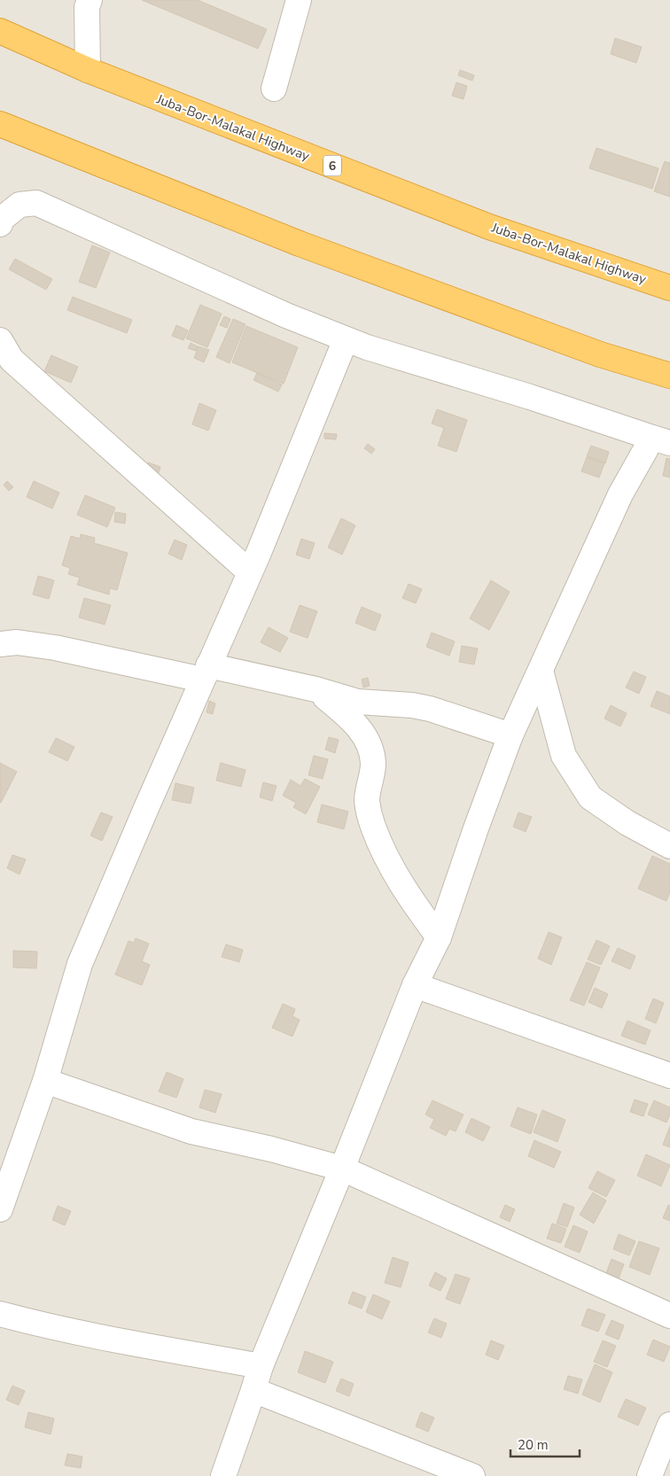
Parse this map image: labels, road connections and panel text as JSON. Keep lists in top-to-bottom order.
{
  "streets": {
    "highway": ["Juba-Bor-Malakal Highway", "6"]
  },
  "scale_bar": "20 m"
}
